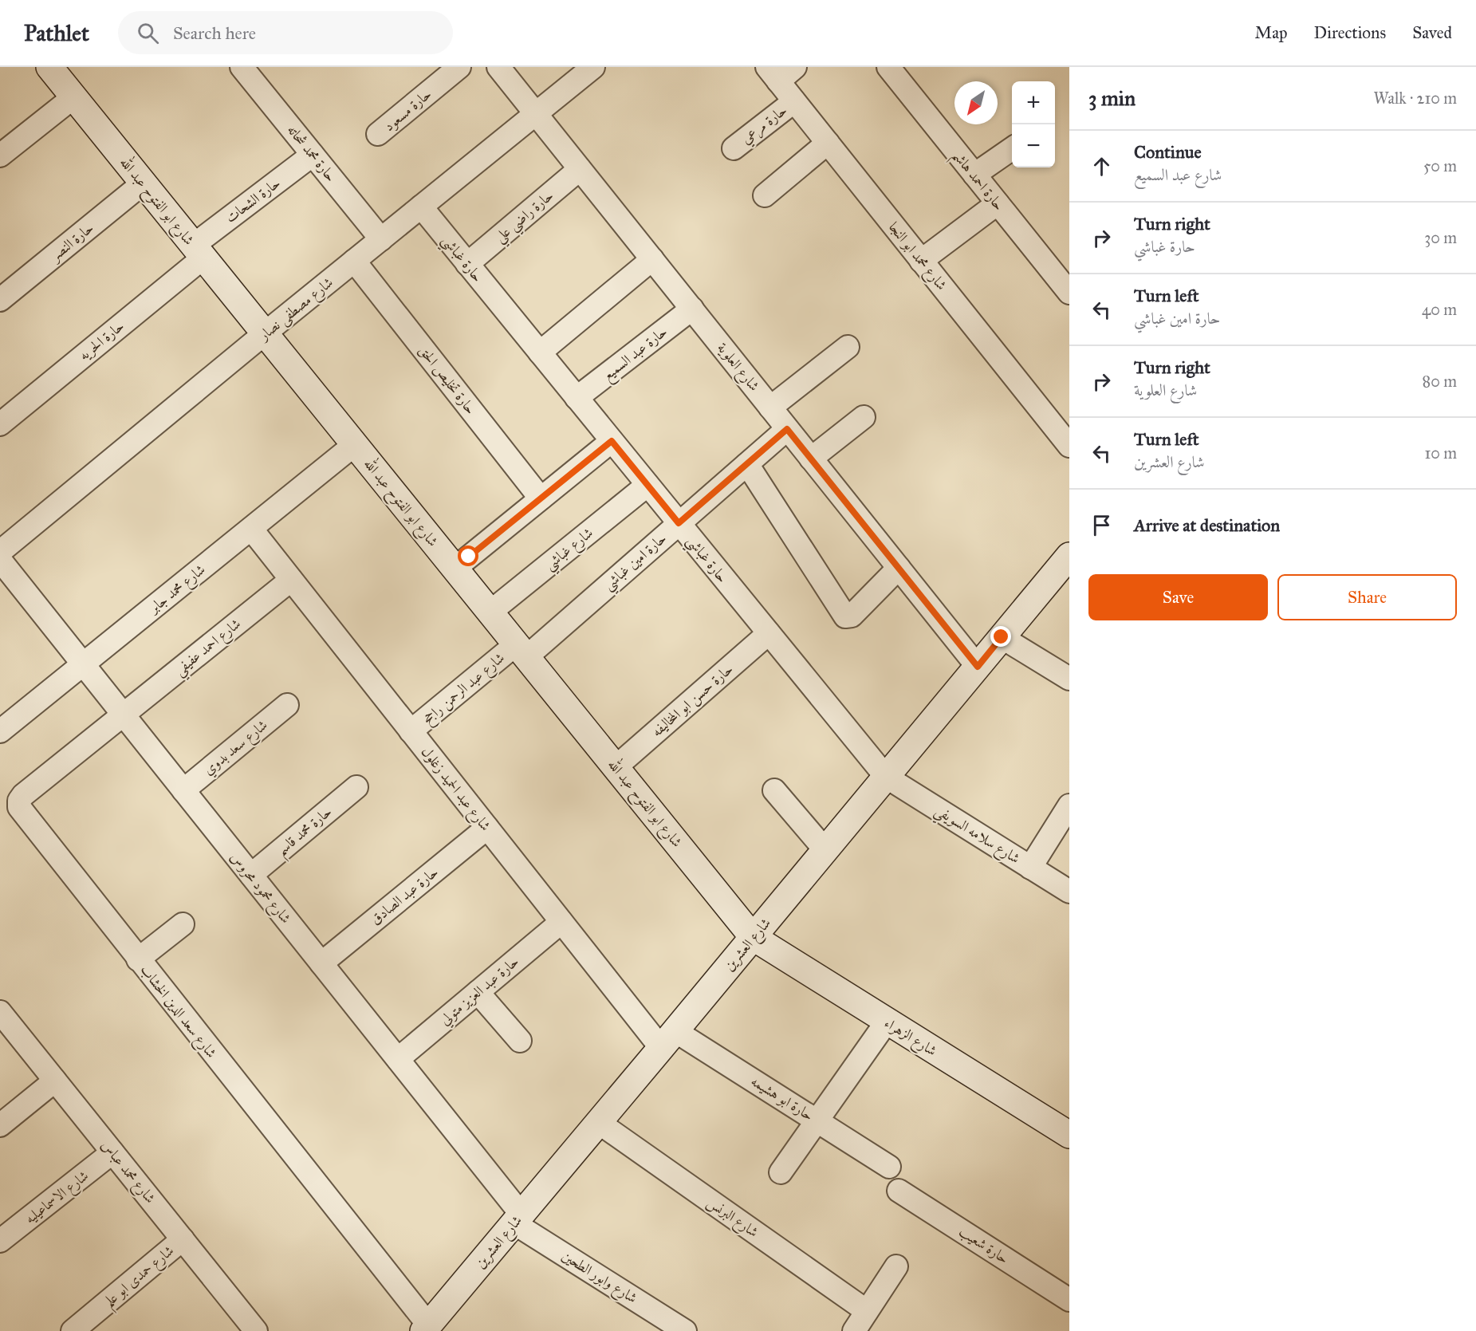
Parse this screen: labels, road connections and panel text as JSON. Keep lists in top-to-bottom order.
{
  "streets": {
    "street": [
      "حارة مسعود",
      "حارة مرعي",
      "حارة محمد شحاته",
      "حارة احمد هاشم",
      "حارة الشحات",
      "شارع ابو الفتوح عبد الله",
      "حارة راضي علي",
      "حارة النصر",
      "شارع محمد ابو النجا",
      "حارة غباشي",
      "شارع مصطفى نصار",
      "حارة الحريه",
      "حارة عبد السميع",
      "شارع العلوية",
      "حارة تخليص الحق",
      "شارع غباشي",
      "حارة امين غباشي",
      "شارع محمد جابر",
      "شارع احمد عفيفي",
      "شارع عبد الرحمن راجح",
      "حارة حسن ابو المخاليفه",
      "شارع سعد بدوي",
      "شارع عبد الحميد زغلول",
      "حارة محمد قاسم",
      "شارع سلامه السويفي",
      "شارع محمود محروس",
      "حارة عبد الصادق",
      "شارع العشرين",
      "حارة عبد العزيز متولي",
      "شارع سعد الدين الخشاب",
      "شارع الزهراء",
      "حارة ابو هشيمه",
      "شارع محمد عباس",
      "شارع الاسماعيليه",
      "شارع البرنس",
      "حارة شعيب",
      "شارع حمدى ابو علم",
      "شارع وابور الطحين"
    ]
  },
  "crossings": [
    ["حارة مرعي", "شارع محمد ابو النجا"],
    ["حارة محمد شحاته", "حارة الشحات"],
    ["حارة محمد شحاته", "شارع مصطفى نصار"],
    ["حارة الشحات", "شارع ابو الفتوح عبد الله"],
    ["حارة الشحات", "حارة الحريه"],
    ["شارع ابو الفتوح عبد الله", "حارة النصر"],
    ["شارع ابو الفتوح عبد الله", "شارع مصطفى نصار"],
    ["شارع ابو الفتوح عبد الله", "حارة الحريه"],
    ["شارع ابو الفتوح عبد الله", "شارع غباشي"],
    ["شارع ابو الفتوح عبد الله", "حارة امين غباشي"],
    ["شارع ابو الفتوح عبد الله", "شارع محمد جابر"],
    ["شارع ابو الفتوح عبد الله", "شارع عبد الرحمن راجح"],
    ["شارع ابو الفتوح عبد الله", "حارة حسن ابو المخاليفه"],
    ["شارع ابو الفتوح عبد الله", "شارع العشرين"],
    ["شارع ابو الفتوح عبد الله", "شارع الزهراء"],
    ["حارة راضي علي", "حارة غباشي"],
    ["حارة راضي علي", "شارع العلوية"],
    ["حارة غباشي", "شارع مصطفى نصار"],
    ["حارة غباشي", "حارة عبد السميع"],
    ["حارة غباشي", "شارع غباشي"],
    ["حارة غباشي", "حارة امين غباشي"],
    ["حارة غباشي", "حارة حسن ابو المخاليفه"],
    ["حارة غباشي", "شارع سلامه السويفي"],
    ["حارة غباشي", "شارع العشرين"],
    ["شارع مصطفى نصار", "شارع العلوية"],
    ["شارع مصطفى نصار", "حارة تخليص الحق"],
    ["حارة عبد السميع", "شارع العلوية"],
    ["شارع العلوية", "حارة امين غباشي"],
    ["شارع العلوية", "شارع العشرين"],
    ["حارة امين غباشي", "شارع عبد الرحمن راجح"],
    ["شارع محمد جابر", "شارع عبد الحميد زغلول"],
    ["شارع محمد جابر", "شارع محمود محروس"],
    ["شارع احمد عفيفي", "شارع عبد الحميد زغلول"],
    ["شارع احمد عفيفي", "شارع محمود محروس"],
    ["شارع احمد عفيفي", "شارع سعد الدين الخشاب"],
    ["شارع عبد الرحمن راجح", "شارع عبد الحميد زغلول"],
    ["شارع سعد بدوي", "شارع محمود محروس"],
    ["شارع عبد الحميد زغلول", "حارة عبد الصادق"],
    ["شارع عبد الحميد زغلول", "شارع العشرين"],
    ["شارع عبد الحميد زغلول", "حارة عبد العزيز متولي"],
    ["شارع عبد الحميد زغلول", "حارة ابو هشيمه"],
    ["حارة محمد قاسم", "شارع محمود محروس"],
    ["شارع سلامه السويفي", "شارع العشرين"],
    ["شارع محمود محروس", "حارة عبد الصادق"],
    ["شارع محمود محروس", "شارع العشرين"],
    ["شارع محمود محروس", "حارة عبد العزيز متولي"],
    ["شارع محمود محروس", "شارع سعد الدين الخشاب"],
    ["شارع محمود محروس", "شارع وابور الطحين"],
    ["شارع العشرين", "شارع سعد الدين الخشاب"],
    ["شارع العشرين", "شارع الزهراء"],
    ["شارع العشرين", "حارة ابو هشيمه"],
    ["شارع العشرين", "شارع البرنس"],
    ["شارع العشرين", "شارع وابور الطحين"],
    ["شارع محمد عباس", "شارع الاسماعيليه"],
    ["شارع محمد عباس", "شارع حمدى ابو علم"]
  ],
  "north": "bottom left",
  "page": {
    "header": "Pathlet",
    "search": "Search here",
    "nav": ["Map", "Directions", "Saved"],
    "heading": ["3 min", "Walk · 210 m"],
    "map_buttons": ["+", "−"],
    "list": [
      ["Continue", "شارع عبد السميع", "50 m"],
      ["Turn right", "حارة غباشي", "30 m"],
      ["Turn left", "حارة امين غباشي", "40 m"],
      ["Turn right", "شارع العلوية", "80 m"],
      ["Turn left", "شارع العشرين", "10 m"],
      "Arrive at destination"
    ],
    "buttons": ["Save", "Share"]
  }
}
